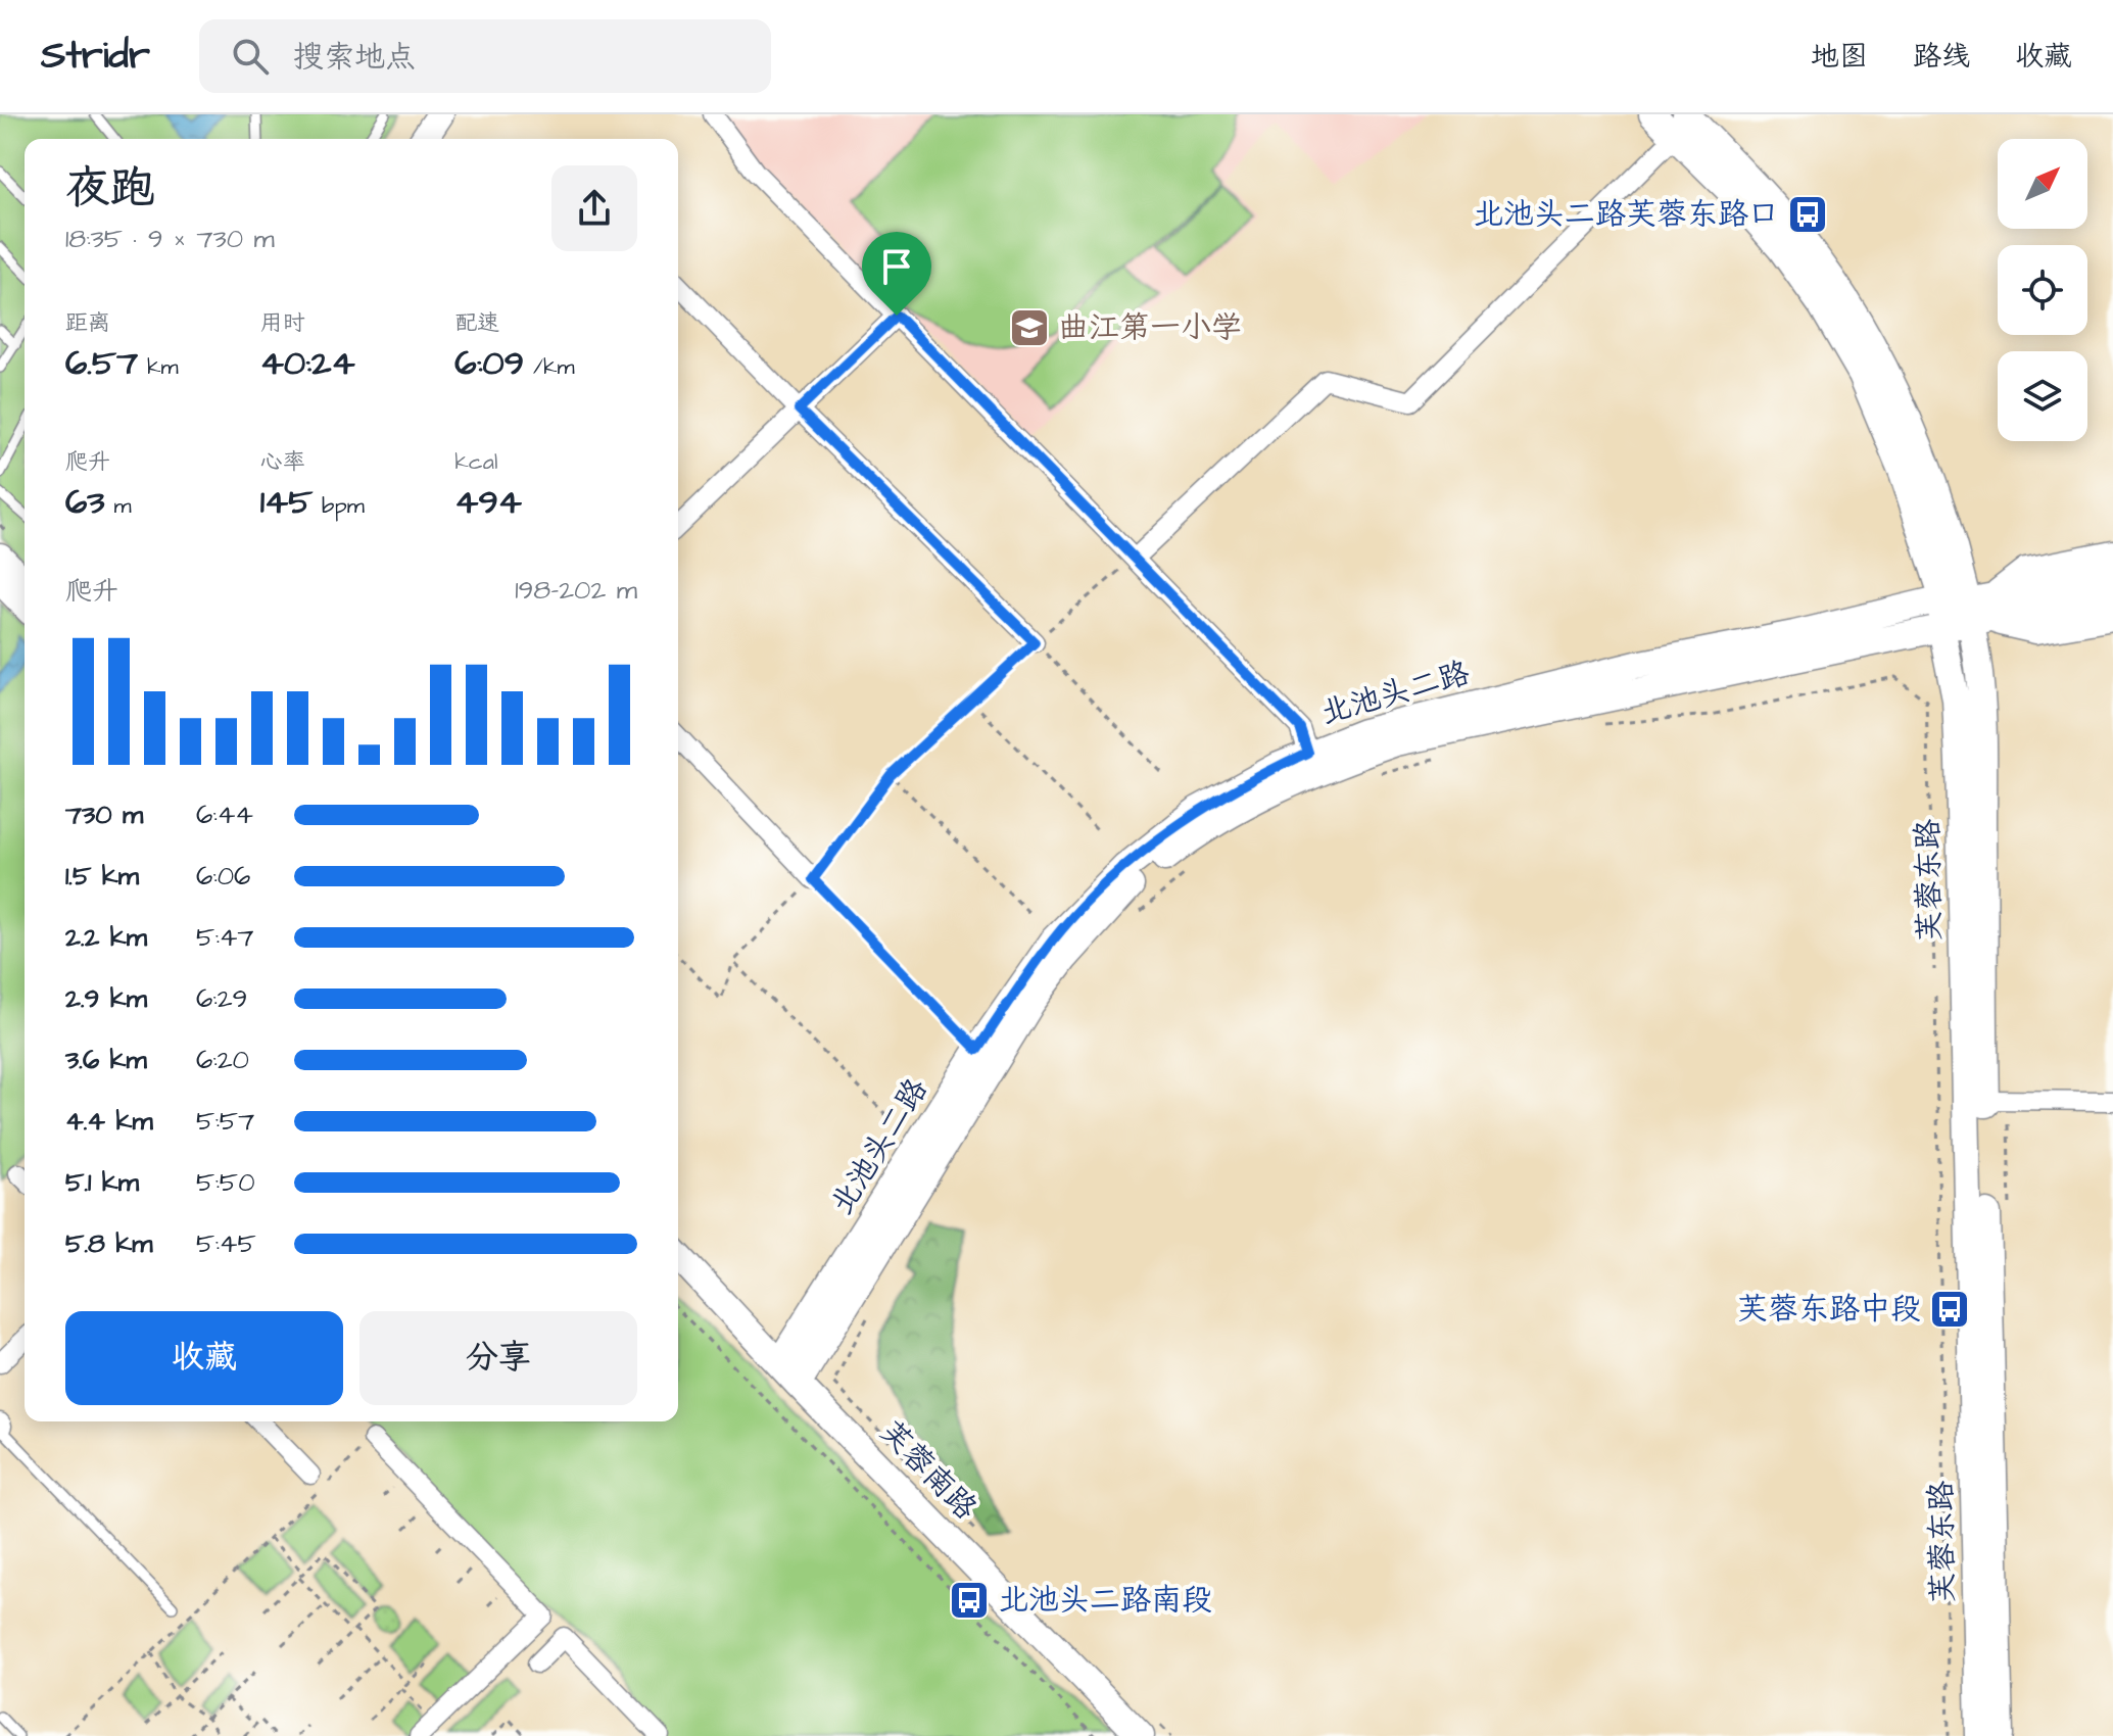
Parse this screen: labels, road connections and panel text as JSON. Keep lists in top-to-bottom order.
{
  "streets": {
    "main road": ["北池头二路", "芙蓉东路", "芙蓉南路"]
  },
  "crossings": [
    ["北池头二路", "芙蓉东路"],
    ["北池头二路", "芙蓉南路"]
  ],
  "places": {
    "bus stop": ["北池头二路芙蓉东路口", "芙蓉东路中段", "北池头二路南段"],
    "school or university": ["曲江第一小学"]
  },
  "north": "top right",
  "page": {
    "header": "Stridr",
    "search": "搜索地点",
    "nav": ["地图", "路线", "收藏"],
    "heading": ["夜跑", "18:35 · 9 × 730 m"],
    "stats": [
      ["距离", "6.57 km"],
      ["用时", "40:24"],
      ["配速", "6:09 /km"],
      ["爬升", "63 m"],
      ["心率", "145 bpm"],
      ["kcal", "494"]
    ],
    "chart": ["爬升", "198–202 m"],
    "list": [
      {
        "name": "730 m",
        "note": "6:44"
      },
      {
        "name": "1.5 km",
        "note": "6:06"
      },
      {
        "name": "2.2 km",
        "note": "5:47"
      },
      {
        "name": "2.9 km",
        "note": "6:29"
      },
      {
        "name": "3.6 km",
        "note": "6:20"
      },
      {
        "name": "4.4 km",
        "note": "5:57"
      },
      {
        "name": "5.1 km",
        "note": "5:50"
      },
      {
        "name": "5.8 km",
        "note": "5:45"
      }
    ],
    "buttons": ["收藏", "分享"]
  }
}
